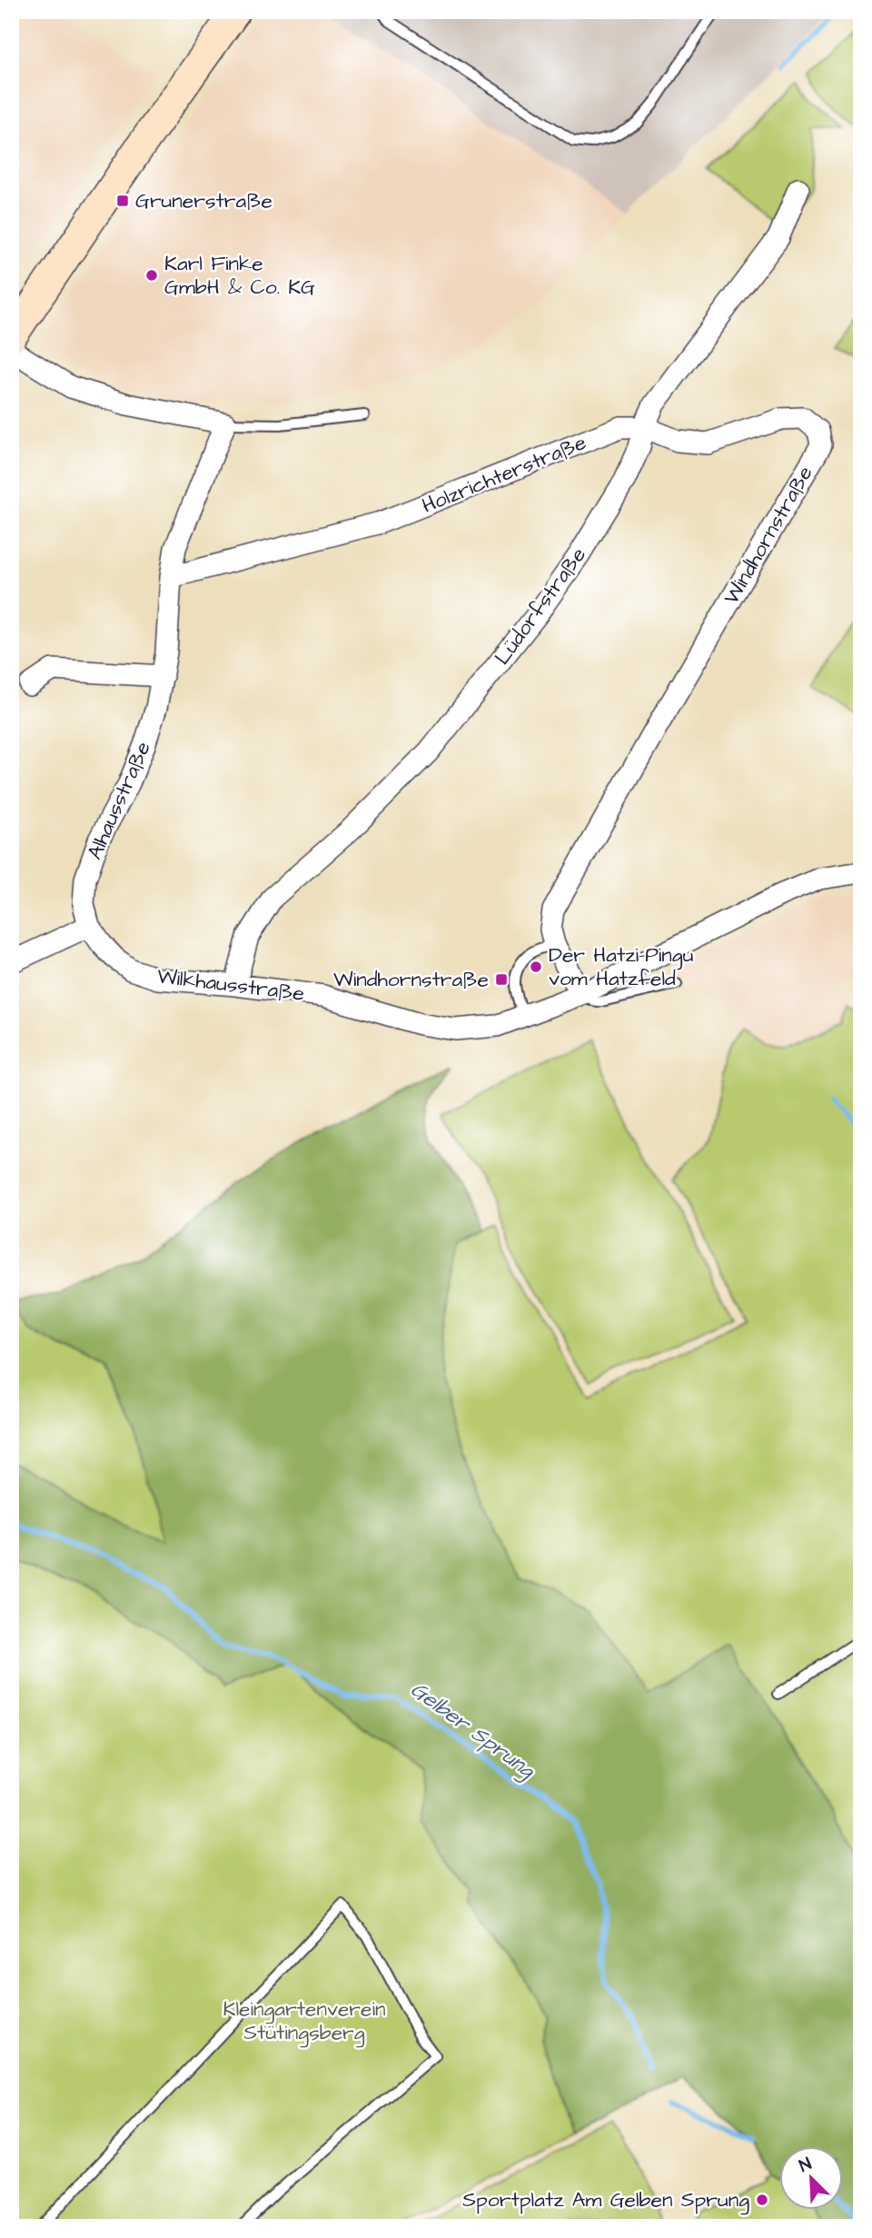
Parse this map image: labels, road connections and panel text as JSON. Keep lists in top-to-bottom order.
{
  "streets": {
    "street": [
      "Holzrichterstraße",
      "Windhornstraße",
      "Lüdorfstraße",
      "Alhausstraße",
      "Wilkhausstraße"
    ]
  },
  "crossings": [
    ["Holzrichterstraße", "Windhornstraße"],
    ["Holzrichterstraße", "Lüdorfstraße"],
    ["Holzrichterstraße", "Alhausstraße"],
    ["Windhornstraße", "Wilkhausstraße"],
    ["Lüdorfstraße", "Wilkhausstraße"],
    ["Alhausstraße", "Wilkhausstraße"]
  ],
  "water": ["Gelber Sprung"],
  "parks": ["Kleingartenverein Stütingsberg"],
  "places": {
    "transit": ["Grunerstraße", "Windhornstraße"],
    "other": ["Karl Finke GmbH & Co. KG", "Der Hatzi-Pingu vom Hatzfeld", "Sportplatz Am Gelben Sprung"]
  },
  "north": "top left"
}
